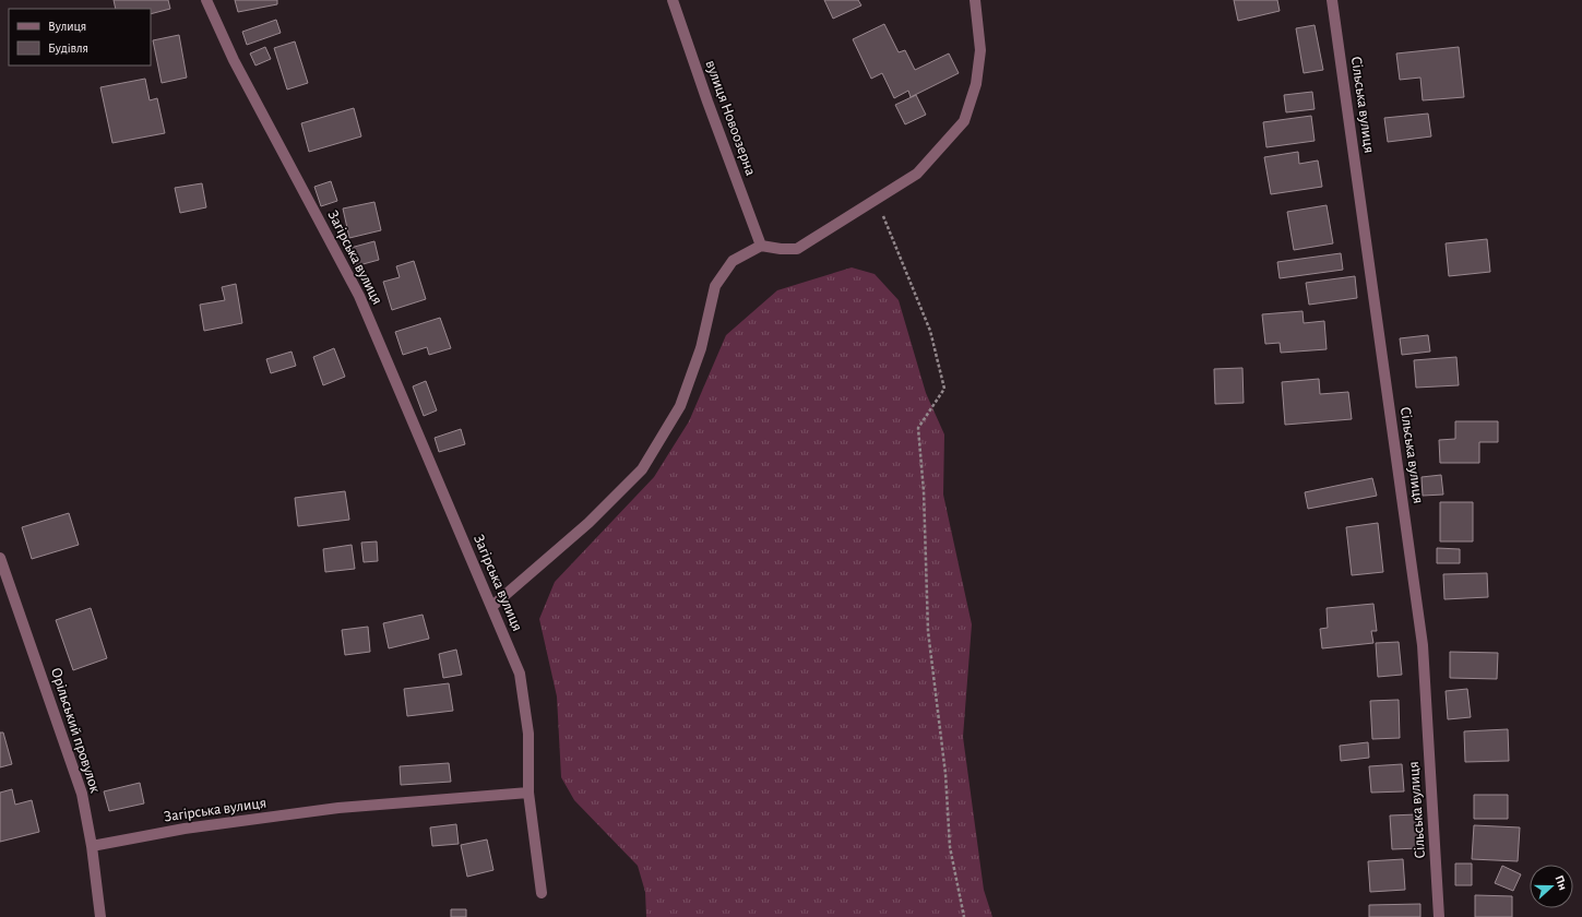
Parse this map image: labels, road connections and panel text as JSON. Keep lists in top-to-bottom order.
{
  "streets": {
    "street": [
      "Сільська вулиця",
      "вулиця Новоозерна",
      "Загірська вулиця",
      "Орільський провулок"
    ]
  },
  "crossings": [
    ["Загірська вулиця", "Орільський провулок"]
  ],
  "legend": ["Вулиця", "Будівля"],
  "north": "right"
}
